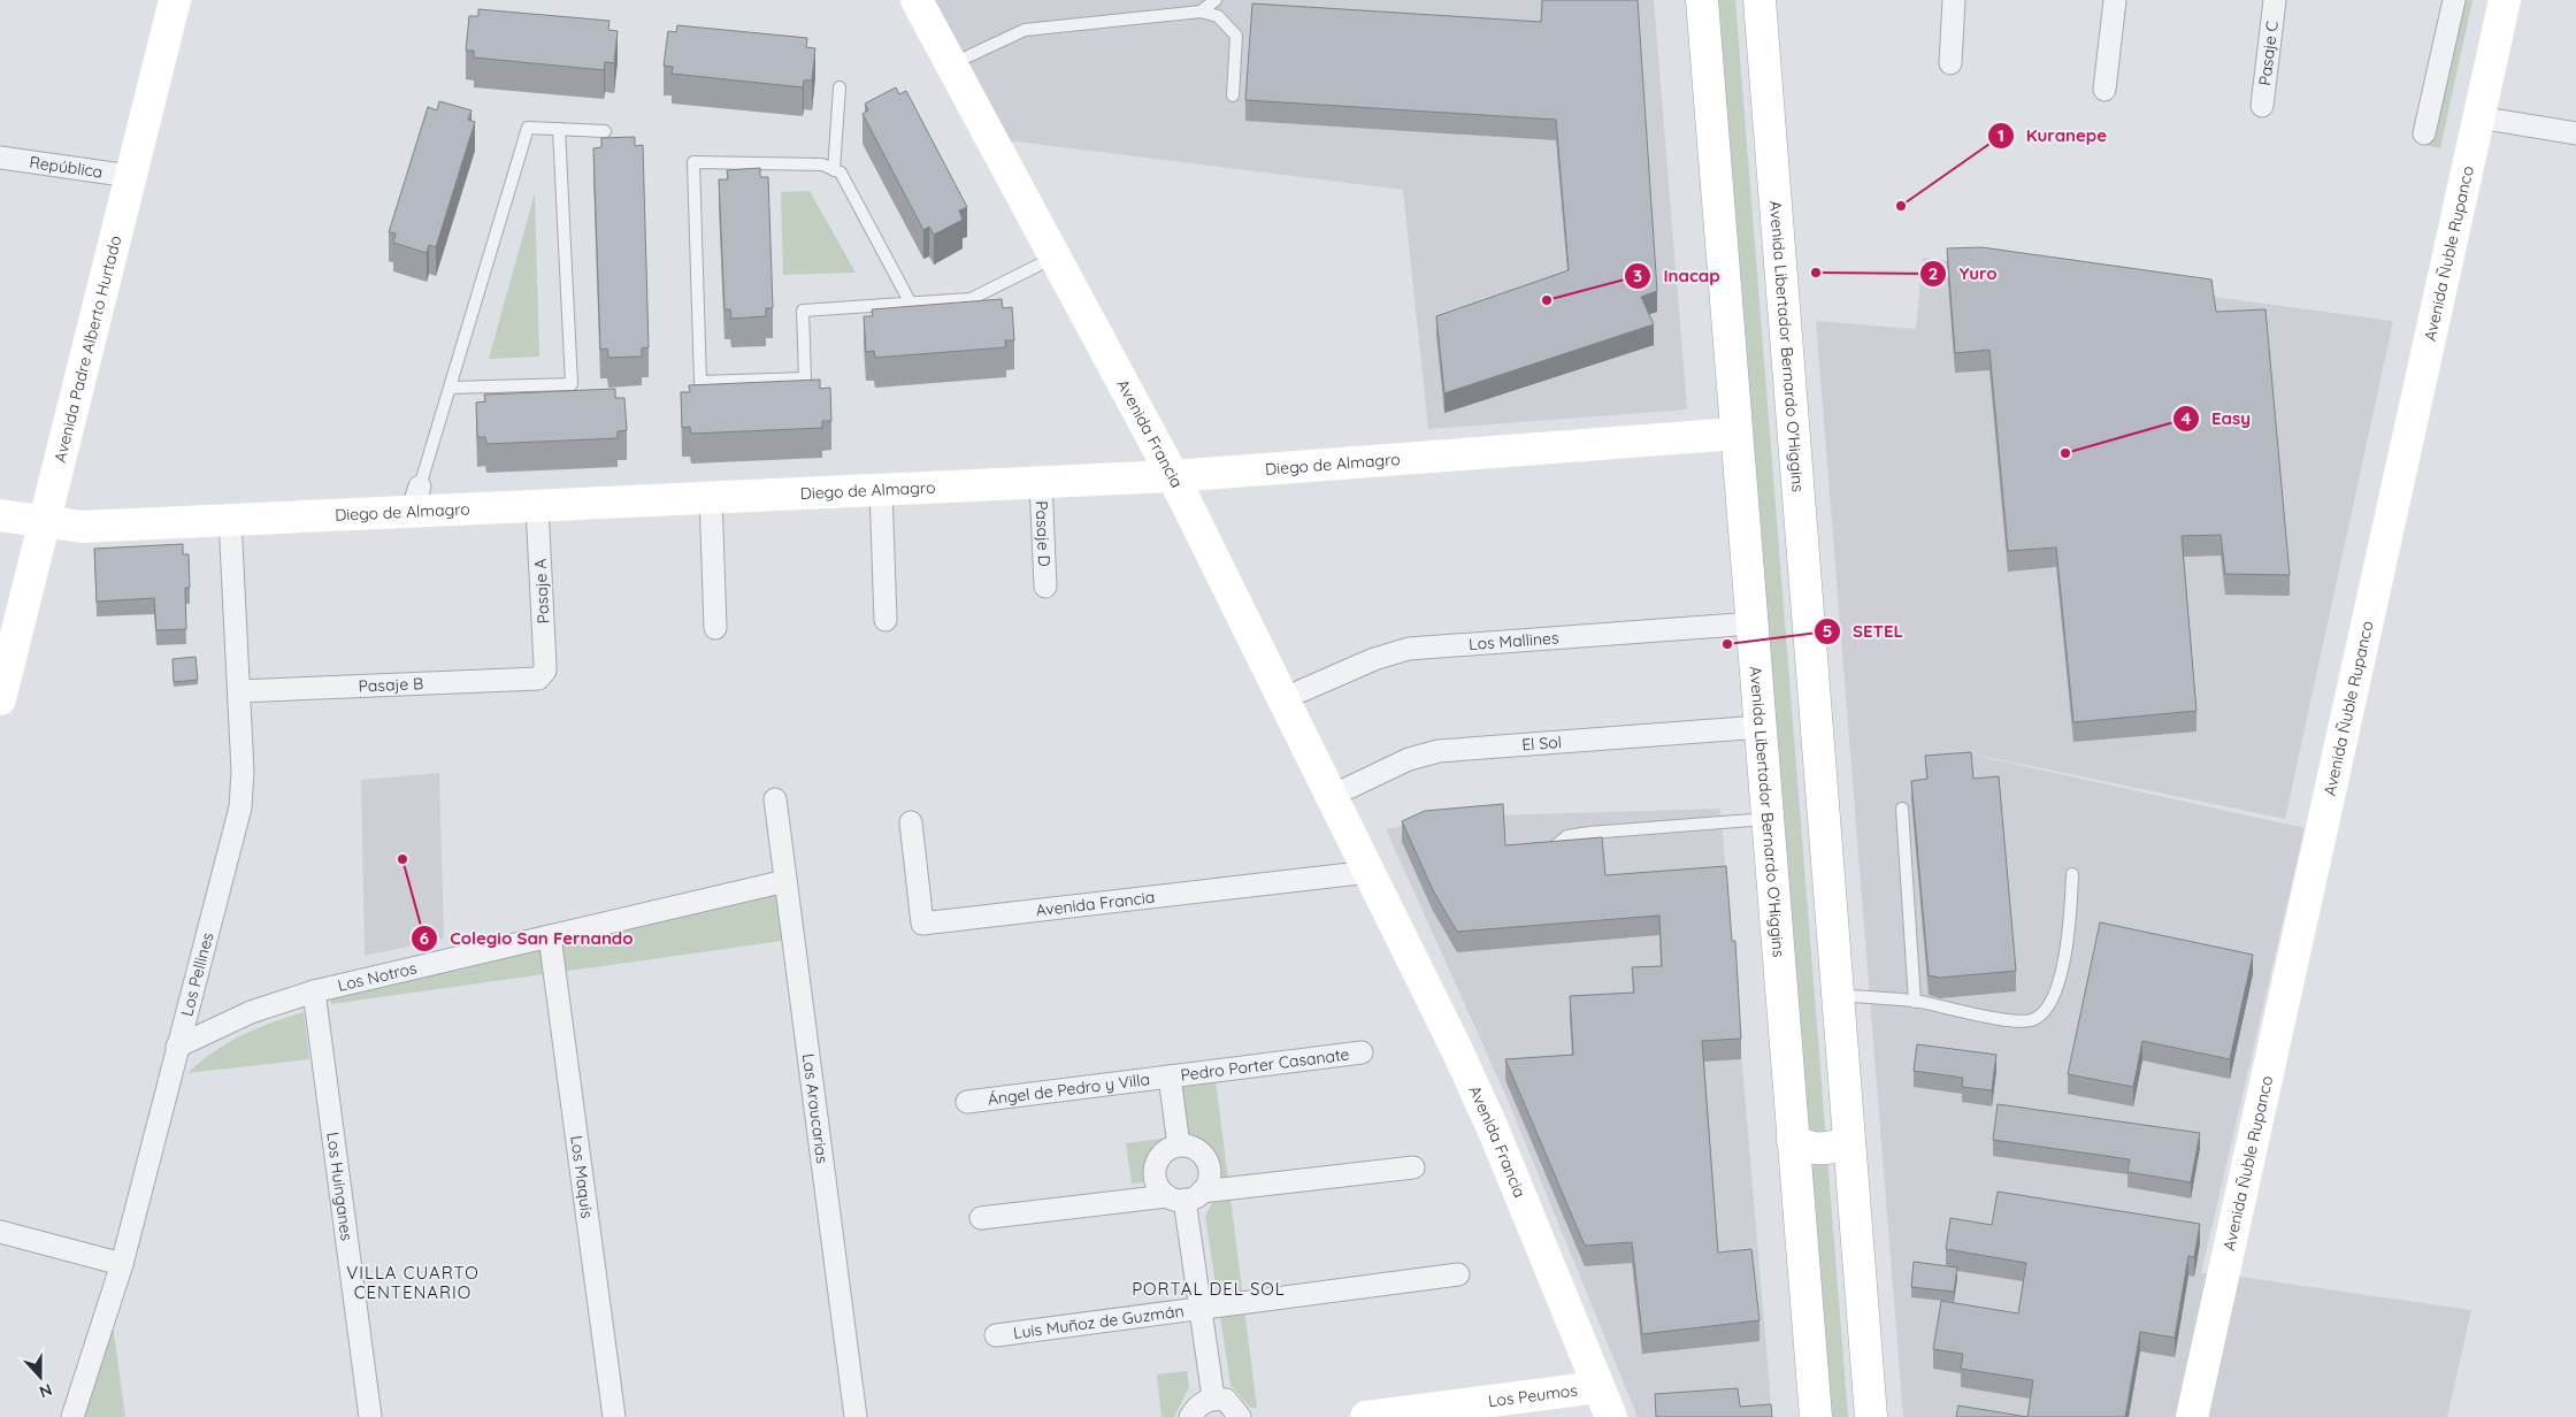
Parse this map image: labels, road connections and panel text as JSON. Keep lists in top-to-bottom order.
{
  "streets": {
    "street": [
      "Pasaje C",
      "República",
      "Avenida Ñuble Rupanco",
      "Avenida Libertador Bernardo O'Higgins",
      "Avenida Padre Alberto Hurtado",
      "Avenida Francia",
      "Diego de Almagro",
      "Pasaje D",
      "Pasaje A",
      "Los Mallines",
      "Pasaje B",
      "El Sol",
      "Los Pellines",
      "Los Notros",
      "Pedro Porter Casanate",
      "Ángel de Pedro y Villa",
      "Las Araucarias",
      "Los Maquis",
      "Los Huinganes",
      "Luis Muñoz de Guzmán",
      "Los Peumos"
    ]
  },
  "crossings": [
    ["República", "Avenida Padre Alberto Hurtado"],
    ["Avenida Libertador Bernardo O'Higgins", "Diego de Almagro"],
    ["Avenida Libertador Bernardo O'Higgins", "Los Mallines"],
    ["Avenida Libertador Bernardo O'Higgins", "El Sol"],
    ["Avenida Padre Alberto Hurtado", "Diego de Almagro"],
    ["Avenida Francia", "Diego de Almagro"],
    ["Avenida Francia", "Los Mallines"],
    ["Avenida Francia", "El Sol"],
    ["Avenida Francia", "Los Peumos"],
    ["Diego de Almagro", "Pasaje D"],
    ["Diego de Almagro", "Pasaje A"],
    ["Diego de Almagro", "Los Pellines"],
    ["Pasaje A", "Pasaje B"],
    ["Pasaje B", "Los Pellines"],
    ["Los Pellines", "Los Notros"],
    ["Los Notros", "Las Araucarias"],
    ["Los Notros", "Los Maquis"],
    ["Los Notros", "Los Huinganes"],
    ["Pedro Porter Casanate", "Ángel de Pedro y Villa"]
  ],
  "districts": ["VILLA CUARTO CENTENARIO", "PORTAL DEL SOL"],
  "places": [
    "Kuranepe",
    "Yuro",
    "Inacap",
    "Easy",
    "SETEL",
    "Colegio San Fernando"
  ],
  "north": "bottom"
}
